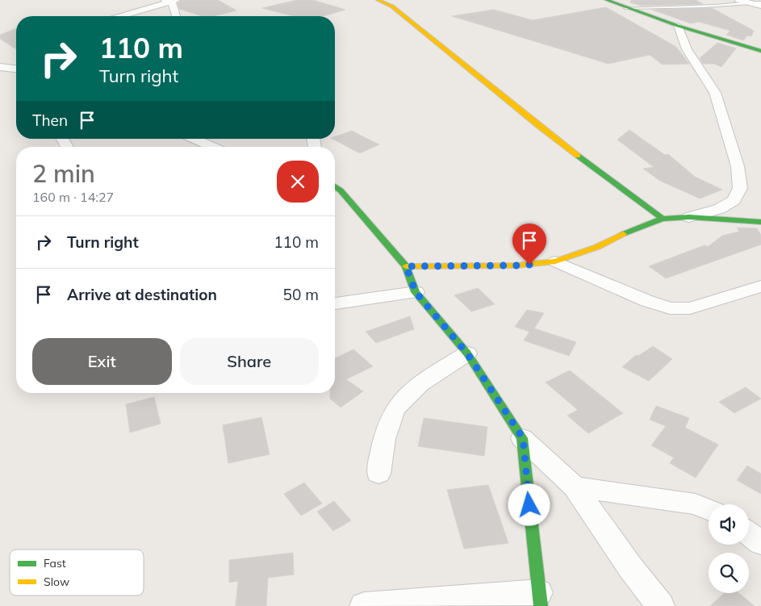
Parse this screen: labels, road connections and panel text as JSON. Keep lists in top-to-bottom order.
{
  "legend": ["Fast", "Slow"],
  "page": {
    "turn": ["110 m", "Turn right"],
    "then": "Then",
    "heading": ["2 min", "160 m · 14:27"],
    "list": [
      {
        "name": "Turn right",
        "value": "110 m"
      },
      {
        "name": "Arrive at destination",
        "value": "50 m"
      }
    ],
    "buttons": ["Exit", "Share"]
  }
}
